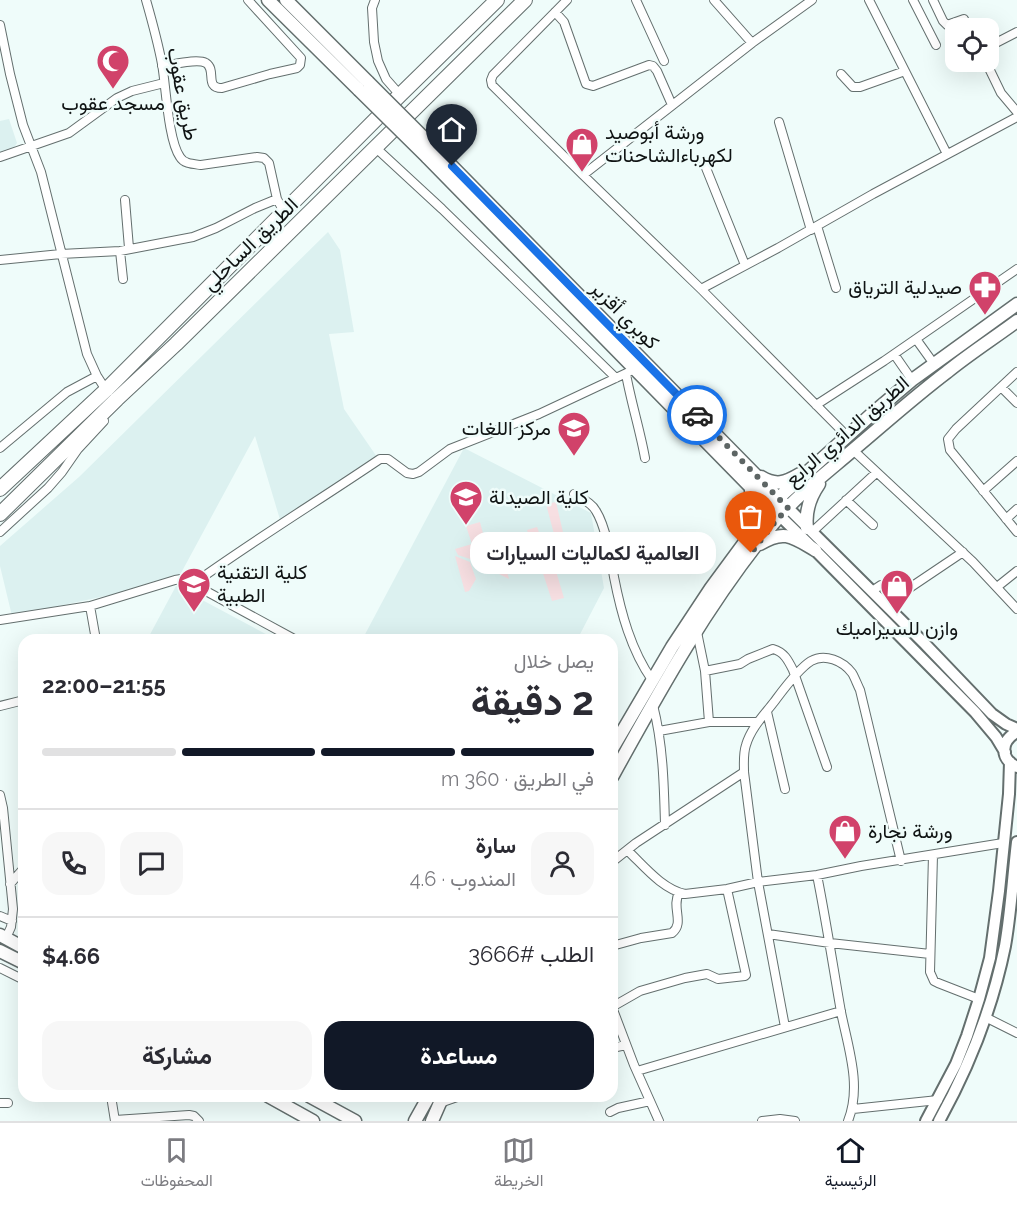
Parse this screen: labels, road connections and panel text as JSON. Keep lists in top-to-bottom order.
{
  "streets": {
    "highway": ["الطريق الساحلي"],
    "main road": ["كوبري أقزير", "الطريق الدائري الرابع"],
    "street": ["طريق عقوب"]
  },
  "crossings": [
    ["طريق عقوب", "الطريق الساحلي"],
    ["كوبري أقزير", "الطريق الدائري الرابع"]
  ],
  "places": {
    "mosque": ["مسجد عقوب"],
    "shop": ["ورشة أبوصيد لكهرباءالشاحنات", "وازن للسيراميك", "ورشة نجارة"],
    "pharmacy": ["صيدلية الترياق"],
    "school or university": ["مركز اللغات", "كلية الصيدلة", "كلية التقنية الطبية"],
    "other": ["العالمية لكماليات السيارات"]
  },
  "page": {
    "bubble": "العالمية لكماليات السيارات",
    "heading": ["2 دقيقة", "يصل خلال", "21:55–22:00"],
    "panel": [
      "سارة",
      "المندوب · 4.6",
      "الطلب #3666",
      "$4.66"
    ],
    "bar": "في الطريق · 360 m",
    "buttons": ["مساعدة", "مشاركة"],
    "tabs": ["الرئيسية", "الخريطة", "المحفوظات"]
  }
}
